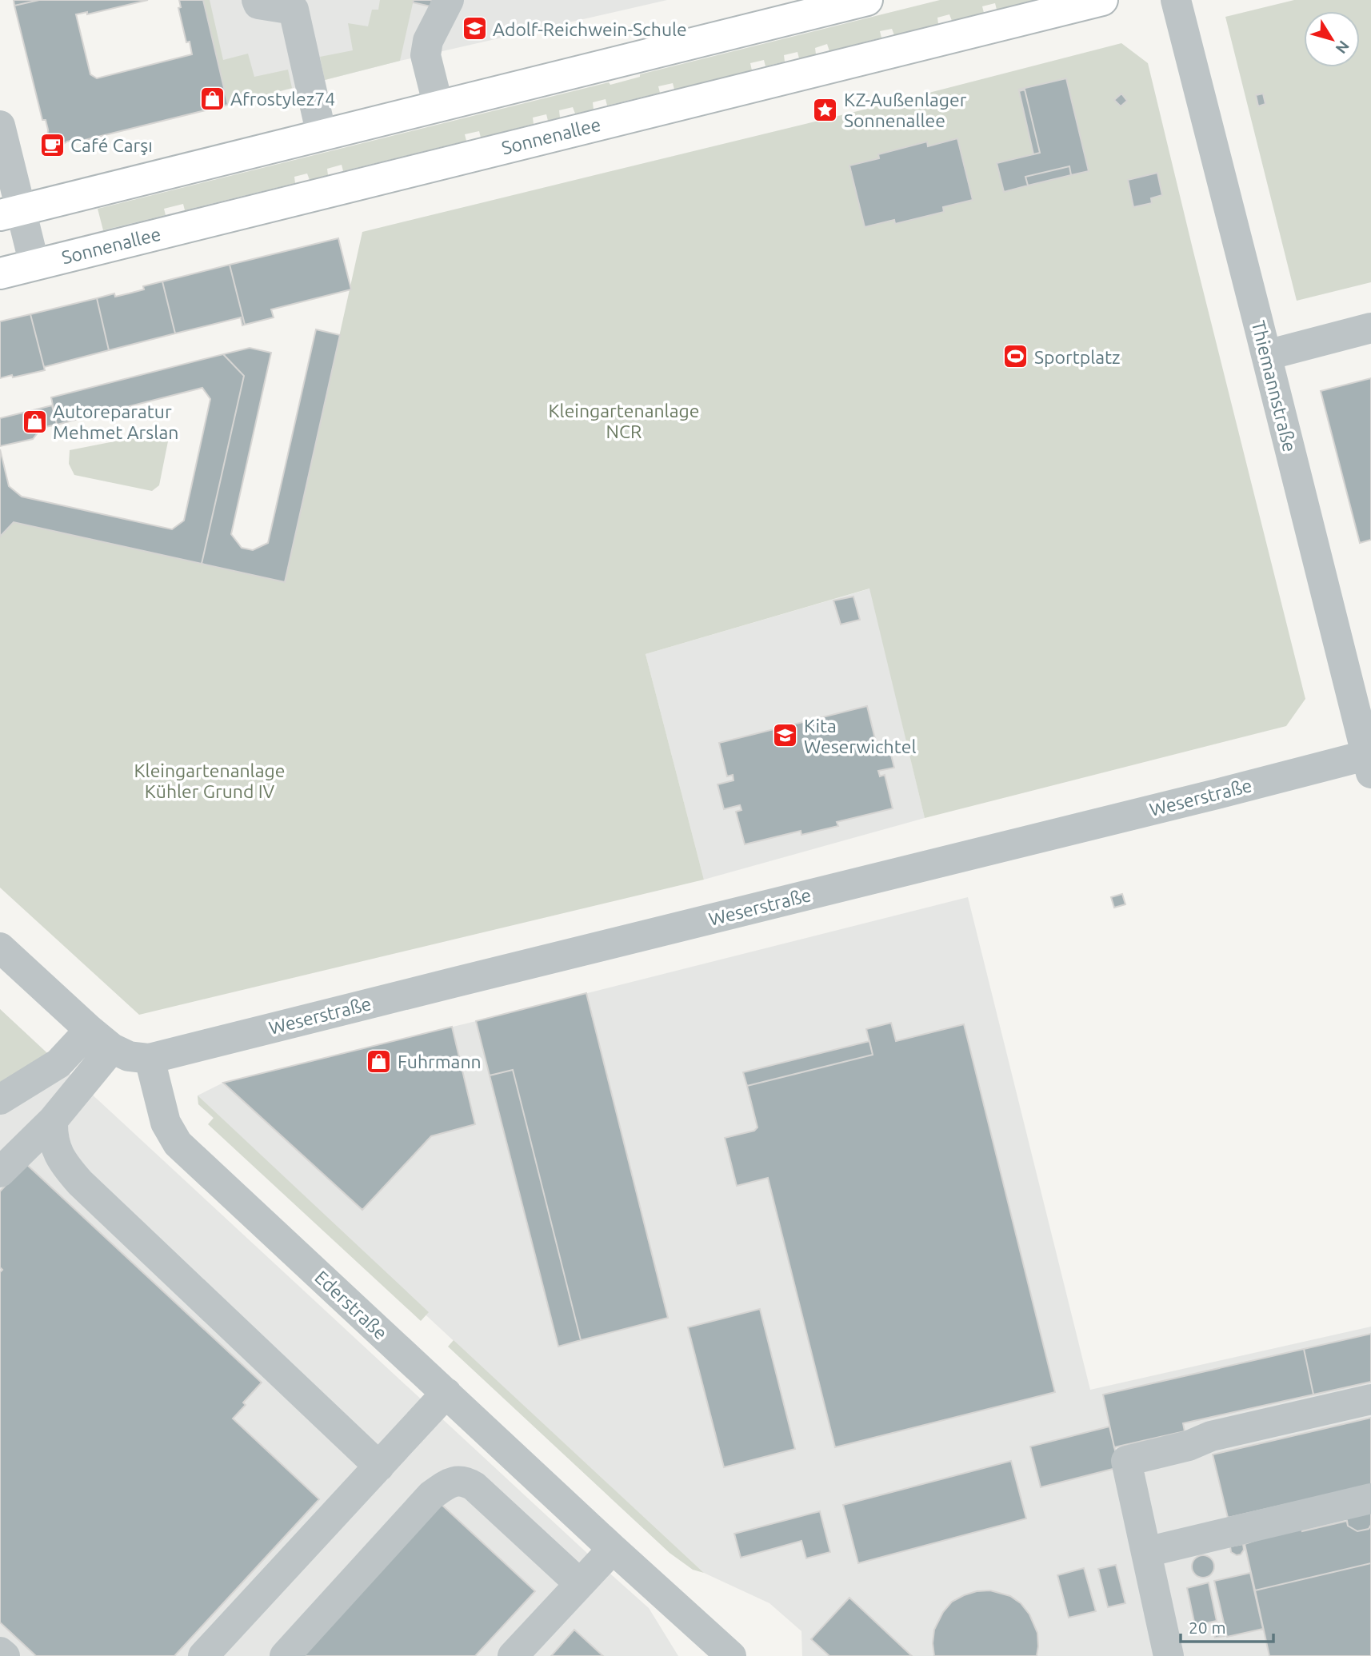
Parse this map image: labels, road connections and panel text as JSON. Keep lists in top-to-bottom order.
{
  "streets": {
    "main road": ["Sonnenallee"],
    "street": ["Thiemannstraße", "Weserstraße", "Ederstraße"]
  },
  "crossings": [
    ["Thiemannstraße", "Weserstraße"],
    ["Weserstraße", "Ederstraße"]
  ],
  "parks": ["Kleingartenanlage NCR", "Kleingartenanlage Kühler Grund IV"],
  "places": {
    "school or university": ["Adolf-Reichwein-Schule", "Kita Weserwichtel"],
    "shop": ["Afrostylez74", "Autoreparatur Mehmet Arslan", "Fuhrmann"],
    "place": ["KZ-Außenlager Sonnenallee"],
    "cafe": ["Café Carşı"],
    "sports": ["Sportplatz"]
  },
  "scale_bar": "20 m",
  "north": "bottom right"
}
